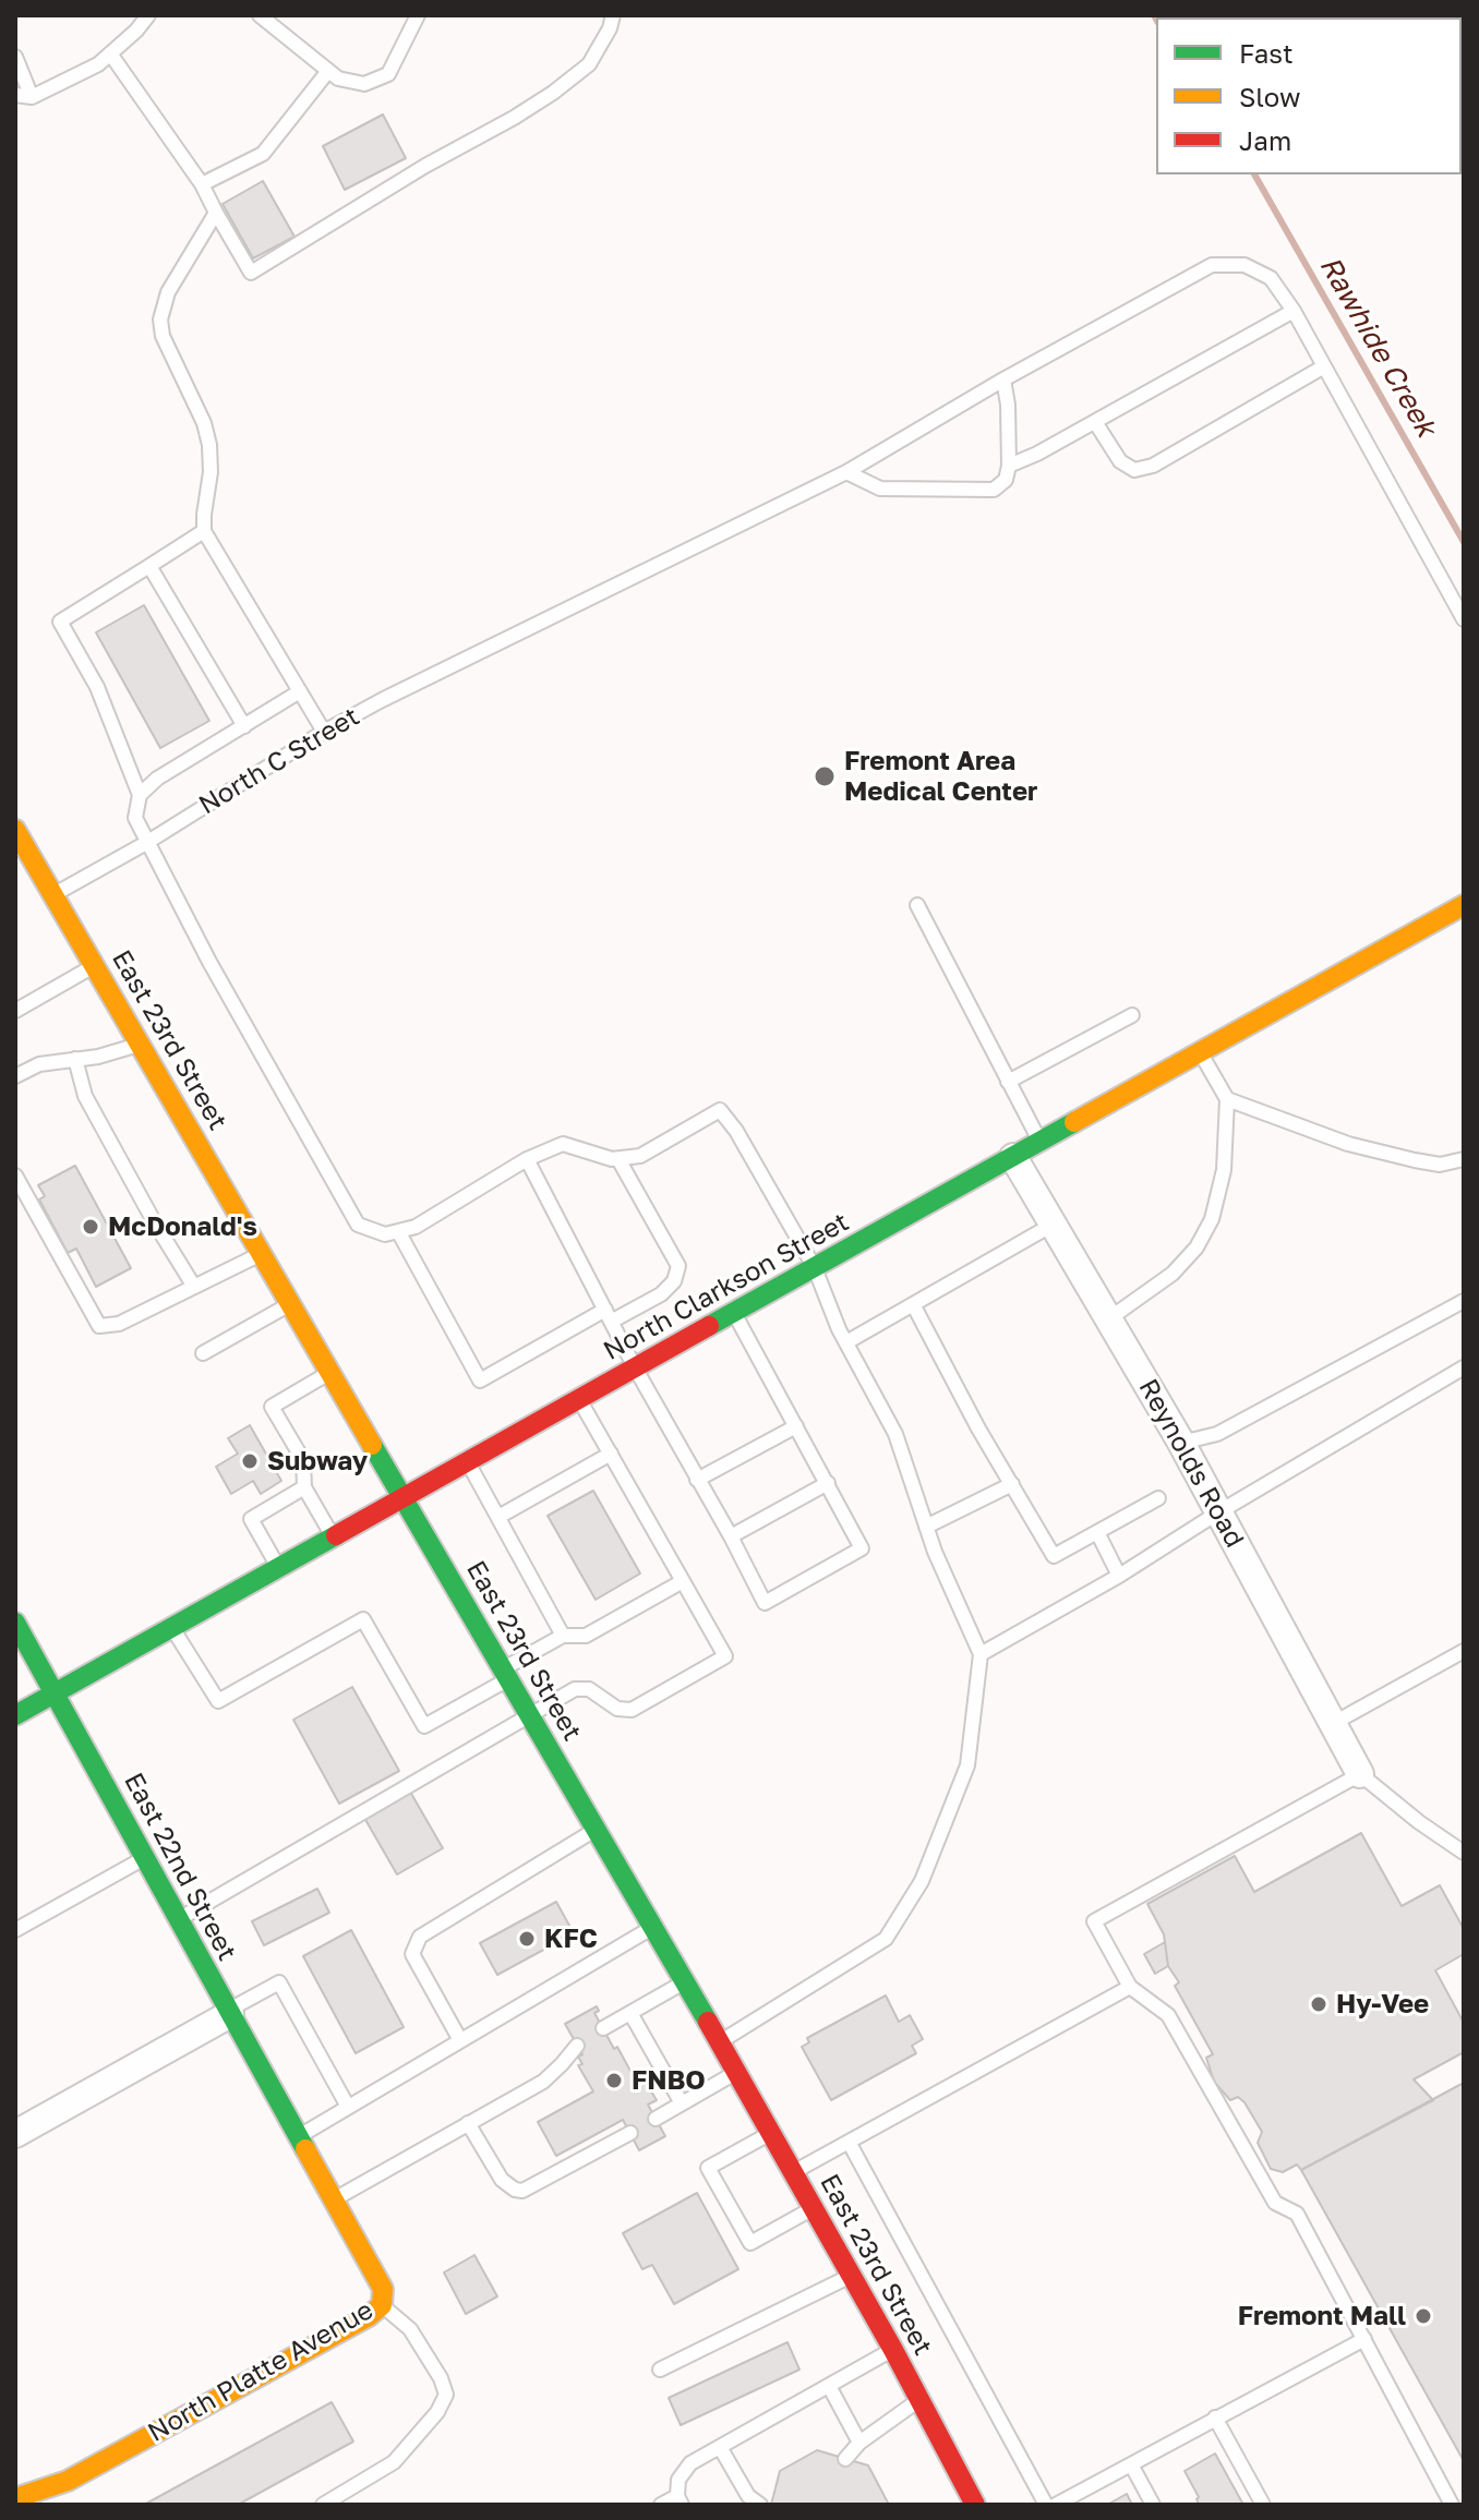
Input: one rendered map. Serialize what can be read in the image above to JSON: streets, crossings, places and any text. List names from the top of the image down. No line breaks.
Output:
{"streets":{"street":["East 23rd Street","North Clarkson Street","Reynolds Road","East 22nd Street","North Platte Avenue"],"lane":["North C Street"]},"crossings":[["North C Street","East 23rd Street"],["East 23rd Street","North Clarkson Street"],["North Clarkson Street","Reynolds Road"],["North Clarkson Street","East 22nd Street"],["East 22nd Street","North Platte Avenue"]],"water":["Rawhide Creek"],"places":["Fremont Area Medical Center","McDonald's","Subway","KFC","Hy-Vee","FNBO","Fremont Mall"],"legend":["Fast","Slow","Jam"]}
